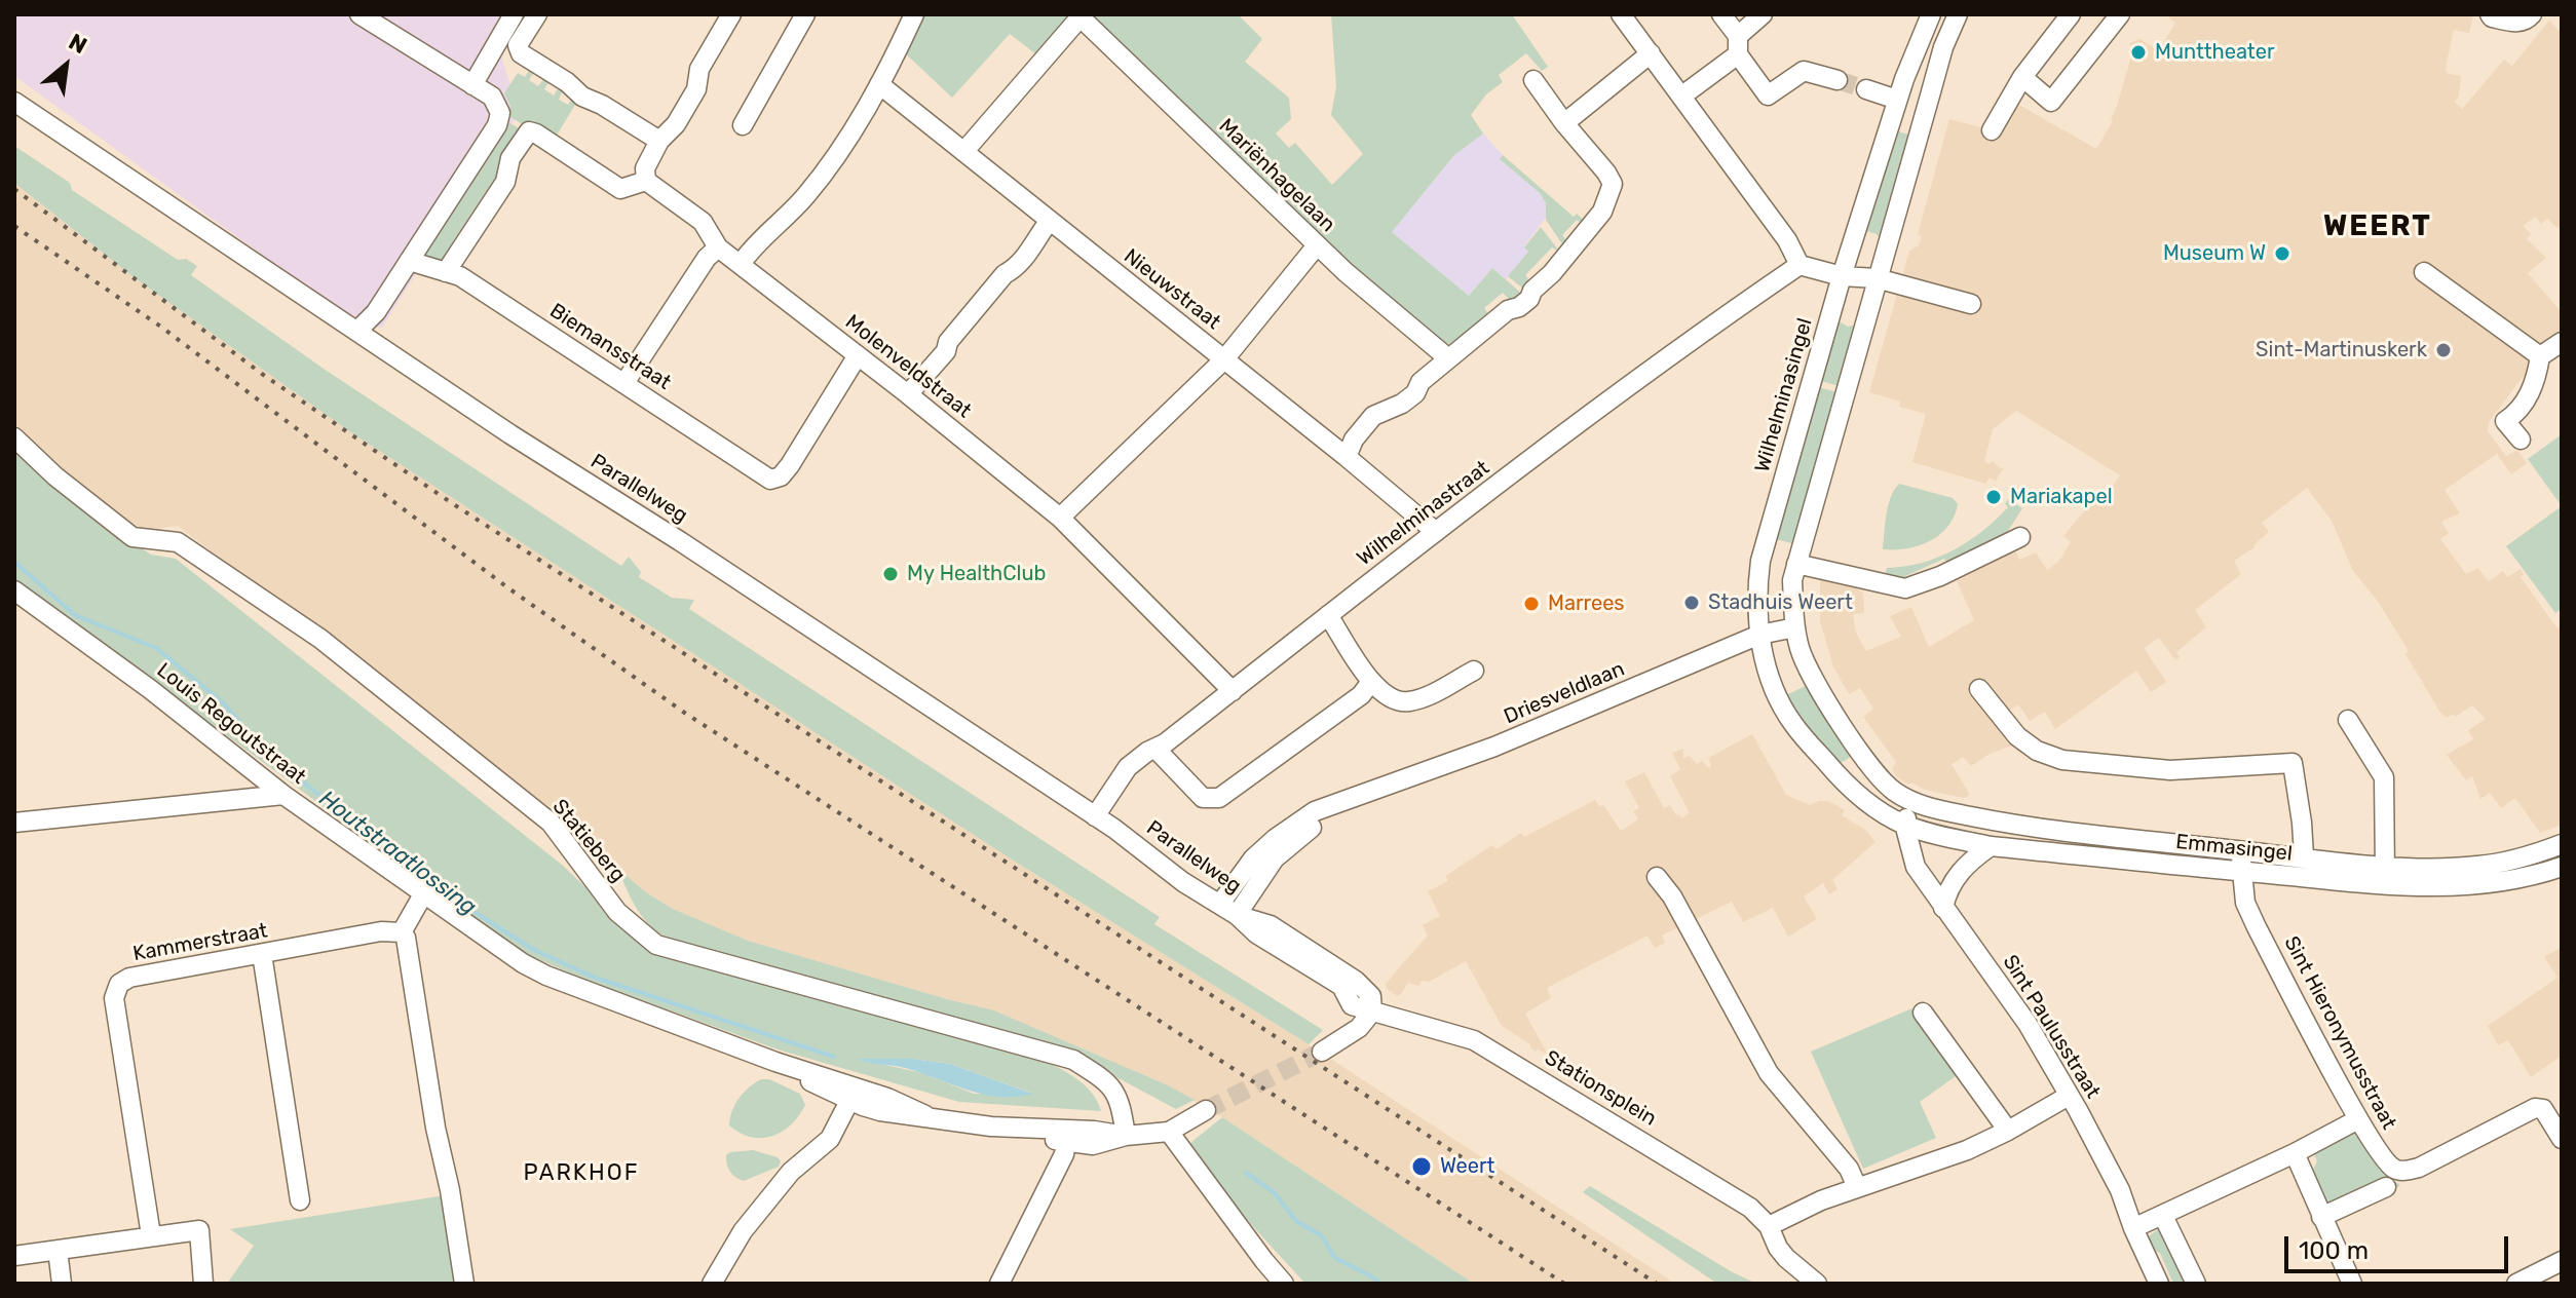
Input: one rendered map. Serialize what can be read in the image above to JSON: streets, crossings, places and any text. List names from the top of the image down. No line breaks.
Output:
{"streets":{"street":["Mariënhagelaan","Nieuwstraat","Biemansstraat","Molenveldstraat","Wilhelminasingel","Parallelweg","Wilhelminastraat","Driesveldlaan","Louis Regoutstraat","Statieberg","Emmasingel","Kammerstraat","Sint Paulusstraat","Sint Hieronymusstraat","Stationsplein"]},"crossings":[["Nieuwstraat","Wilhelminastraat"],["Biemansstraat","Molenveldstraat"],["Molenveldstraat","Wilhelminastraat"],["Wilhelminasingel","Driesveldlaan"],["Wilhelminasingel","Emmasingel"],["Wilhelminasingel","Sint Paulusstraat"],["Parallelweg","Wilhelminastraat"],["Parallelweg","Driesveldlaan"],["Parallelweg","Stationsplein"],["Driesveldlaan","Emmasingel"],["Louis Regoutstraat","Statieberg"],["Emmasingel","Sint Paulusstraat"],["Emmasingel","Sint Hieronymusstraat"]],"districts":["WEERT","PARKHOF"],"water":["Houtstraatlossing"],"places":["Munttheater","Museum W","Sint-Martinuskerk","Mariakapel","My HealthClub","Stadhuis Weert","Marrees","Weert"],"scale_bar":"100 m","north":"top right"}
